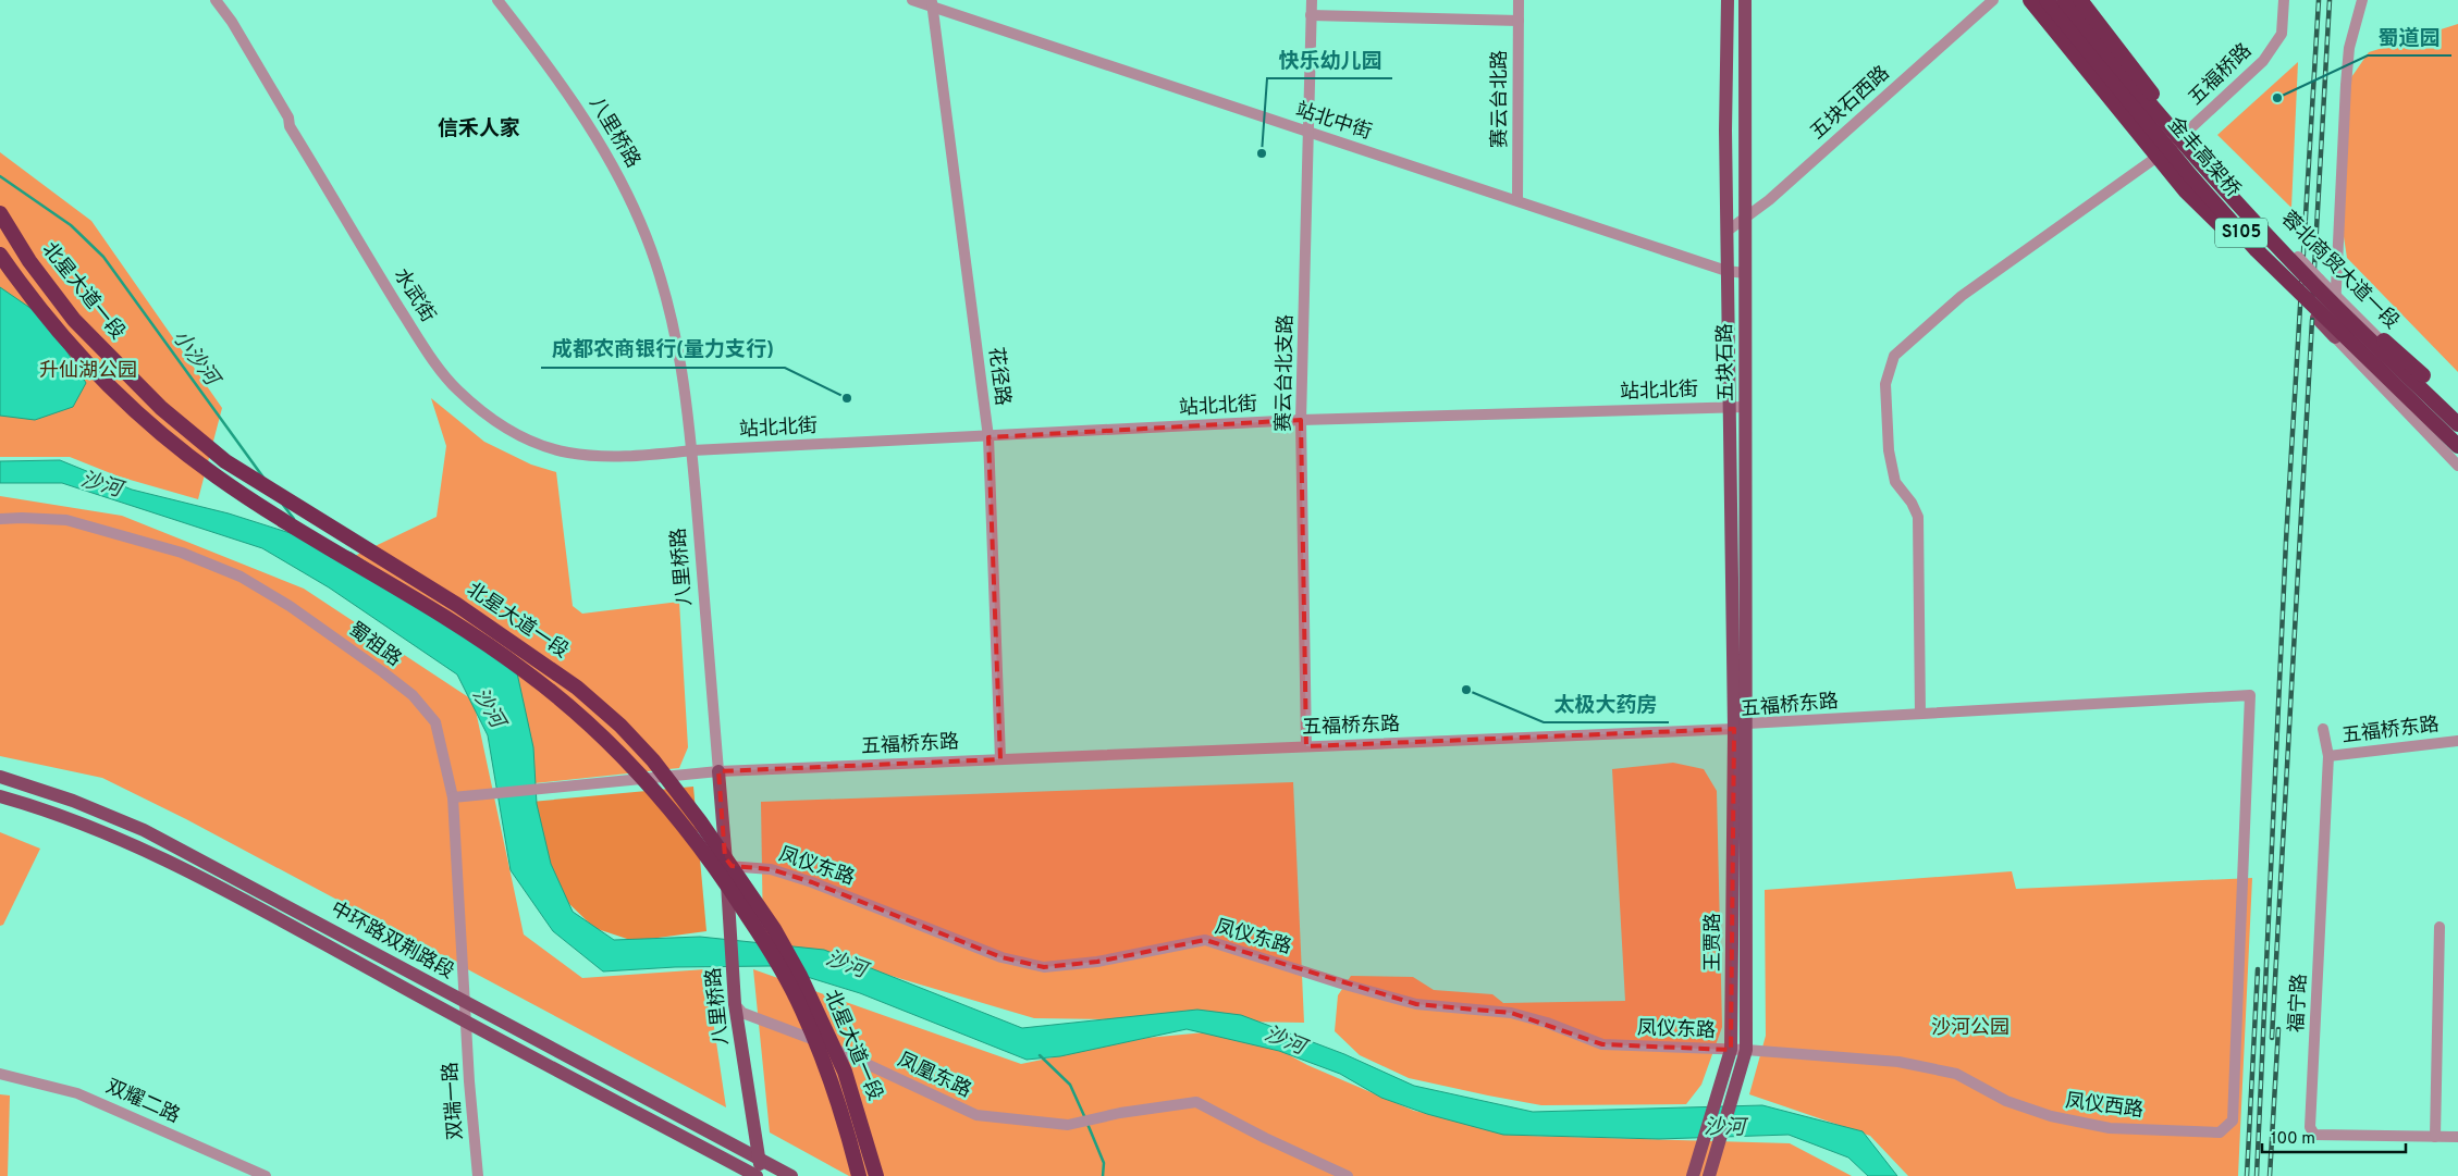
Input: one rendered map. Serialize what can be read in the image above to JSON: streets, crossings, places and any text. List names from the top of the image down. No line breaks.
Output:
{"streets":{"highway":["金丰高架桥","S105","北星大道一段"],"main road":["八里桥路","蓉北商贸大道一段","五块石路","中环路双荆路段","王贾路"],"street":["五福桥路","赛云台北路","五块石西路","站北中街","水武街","赛云台北支路","花径路","站北北街","蜀祖路","五福桥东路","凤仪东路","福宁路","凤凰东路","双瑞一路","双耀二路","凤仪西路"]},"crossings":[["五福桥路","蓉北商贸大道一段"],["五福桥路","五福桥东路"],["赛云台北路","站北中街"],["五块石西路","五块石路"],["站北中街","五块石路"],["站北中街","赛云台北支路"],["站北中街","花径路"],["八里桥路","水武街"],["八里桥路","站北北街"],["八里桥路","五福桥东路"],["八里桥路","凤仪东路"],["八里桥路","中环路双荆路段"],["八里桥路","凤凰东路"],["金丰高架桥","蓉北商贸大道一段"],["水武街","站北北街"],["五块石路","站北北街"],["五块石路","五福桥东路"],["五块石路","王贾路"],["赛云台北支路","站北北街"],["赛云台北支路","五福桥东路"],["花径路","站北北街"],["花径路","五福桥东路"],["蜀祖路","五福桥东路"],["蜀祖路","中环路双荆路段"],["蜀祖路","双瑞一路"],["五福桥东路","王贾路"],["五福桥东路","福宁路"],["五福桥东路","凤仪西路"],["凤仪东路","王贾路"],["凤仪东路","凤仪西路"],["中环路双荆路段","双瑞一路"],["王贾路","凤仪西路"]],"districts":["信禾人家"],"water":["小沙河","沙河"],"parks":["升仙湖公园","沙河公园"],"places":["蜀道园","快乐幼儿园","成都农商银行(量力支行)","太极大药房"],"scale_bar":"100 m"}
